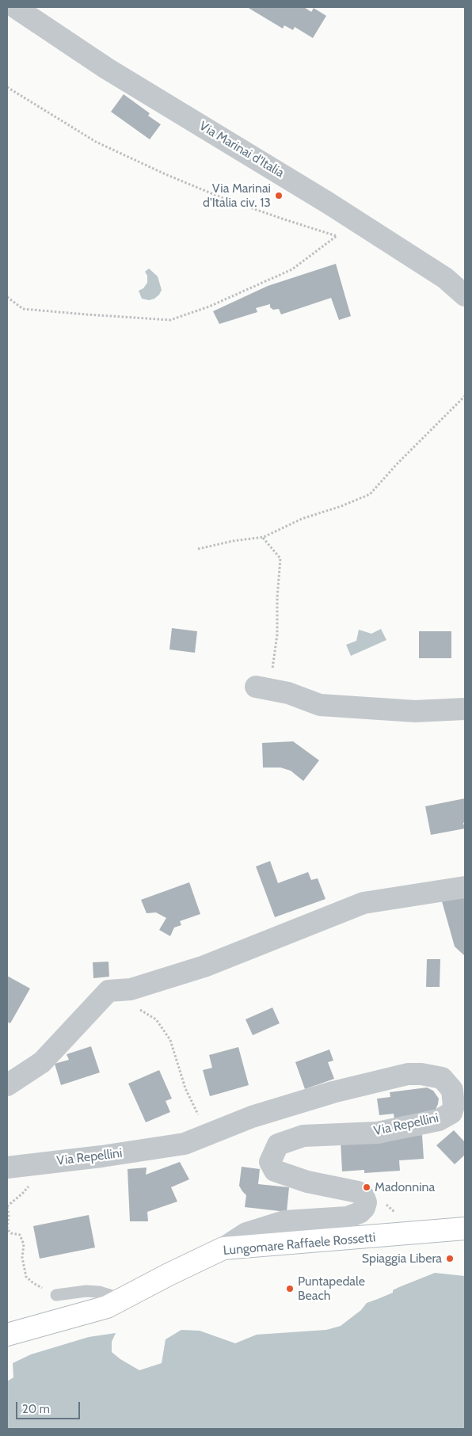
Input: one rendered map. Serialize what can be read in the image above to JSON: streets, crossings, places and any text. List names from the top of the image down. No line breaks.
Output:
{"streets":{"main road":["Lungomare Raffaele Rossetti"],"street":["Via Marinai d'Italia","Via Repellini"]},"crossings":[["Via Repellini","Lungomare Raffaele Rossetti"]],"places":["Via Marinai d'Italia civ. 13","Madonnina","Spiaggia Libera","Puntapedale Beach"],"scale_bar":"20 m"}
